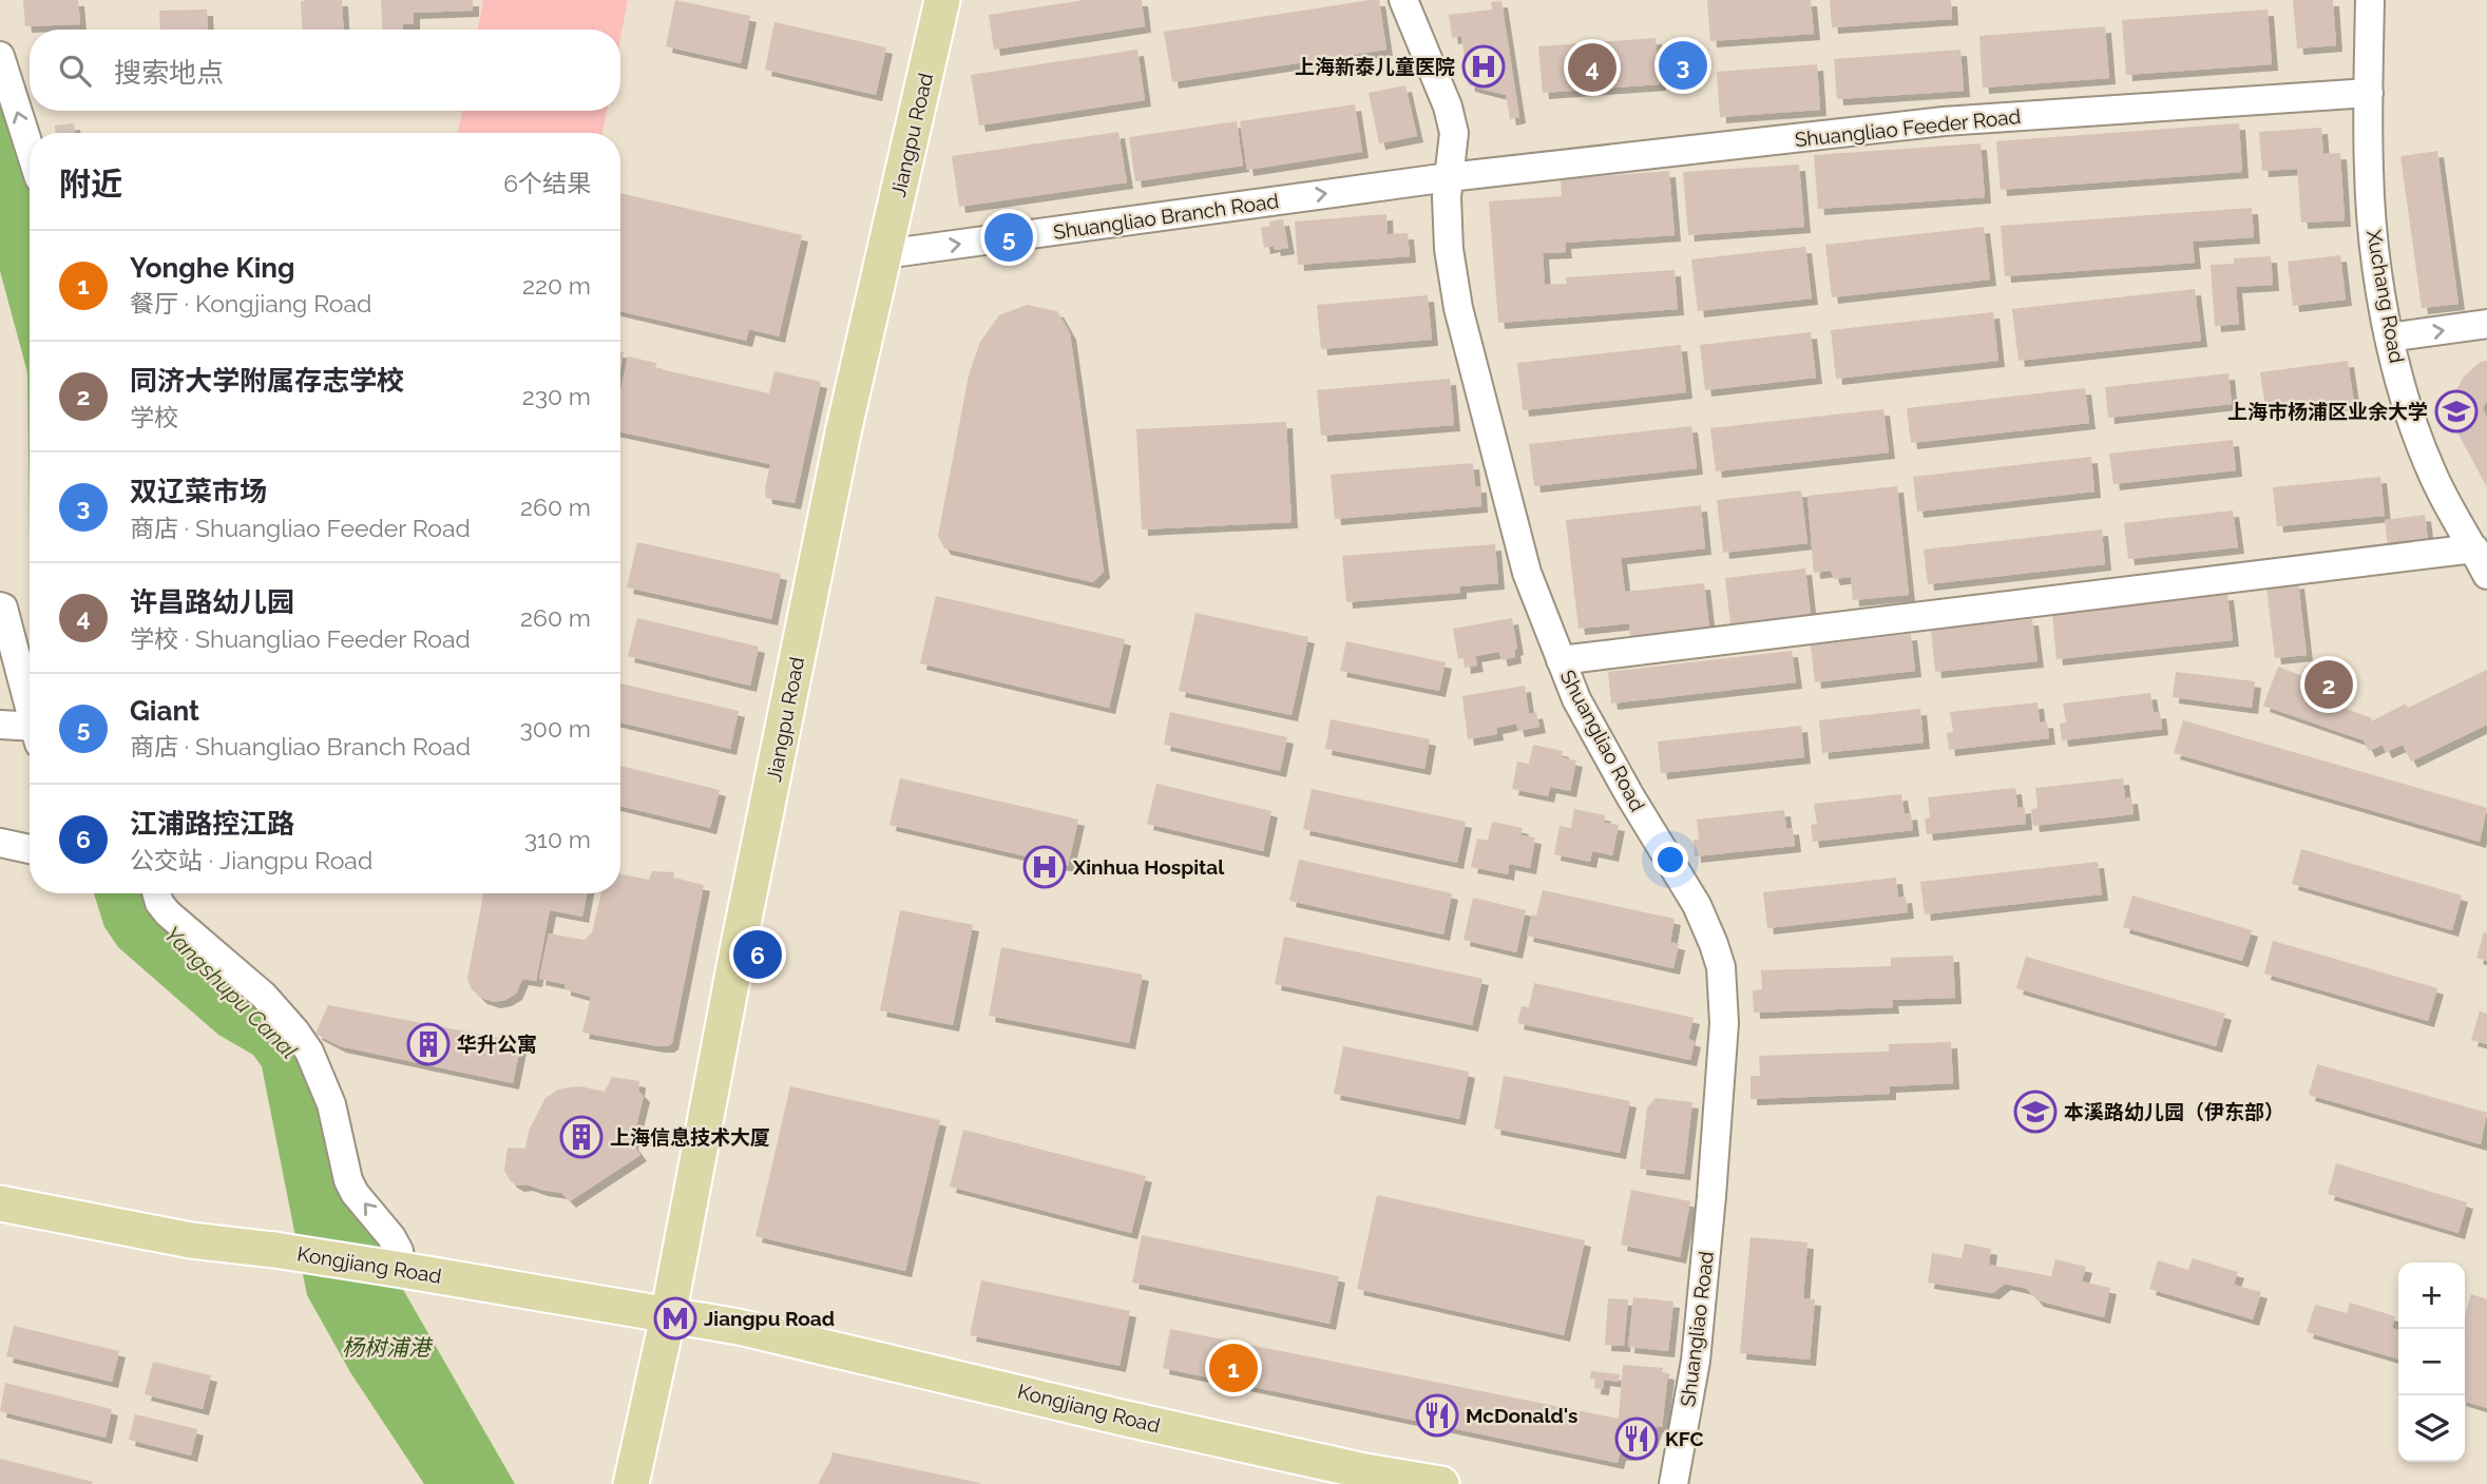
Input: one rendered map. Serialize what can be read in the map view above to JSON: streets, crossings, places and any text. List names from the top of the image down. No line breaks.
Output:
{"streets":{"main road":["Jiangpu Road","Kongjiang Road"],"street":["Shuangliao Feeder Road","Shuangliao Branch Road","Xuchang Road","Shuangliao Road"]},"crossings":[["Shuangliao Feeder Road","Shuangliao Branch Road"],["Shuangliao Feeder Road","Xuchang Road"],["Shuangliao Feeder Road","Shuangliao Road"],["Jiangpu Road","Shuangliao Branch Road"],["Jiangpu Road","Kongjiang Road"],["Shuangliao Branch Road","Shuangliao Road"]],"one_way":["Shuangliao Branch Road"],"water":["Yangshupu Canal","杨树浦港"],"places":{"hospital":["上海新泰儿童医院","Xinhua Hospital"],"school or university":["上海市杨浦区业余大学","本溪路幼儿园（伊东部）"],"building":["华升公寓","上海信息技术大厦"],"metro station":["Jiangpu Road"],"restaurant":["McDonald's","KFC"]},"page":{"search":"搜索地点","pins":["3","4","5","2","6","1"],"heading":["附近","6个结果"],"list":[{"mark":"1","name":"Yonghe King","note":"餐厅 · Kongjiang Road","value":"220 m"},{"mark":"2","name":"同济大学附属存志学校","note":"学校","value":"230 m"},{"mark":"3","name":"双辽菜市场","note":"商店 · Shuangliao Feeder Road","value":"260 m"},{"mark":"4","name":"许昌路幼儿园","note":"学校 · Shuangliao Feeder Road","value":"260 m"},{"mark":"5","name":"Giant","note":"商店 · Shuangliao Branch Road","value":"300 m"},{"mark":"6","name":"江浦路控江路","note":"公交站 · Jiangpu Road","value":"310 m"}],"map_buttons":["+","−"]}}
